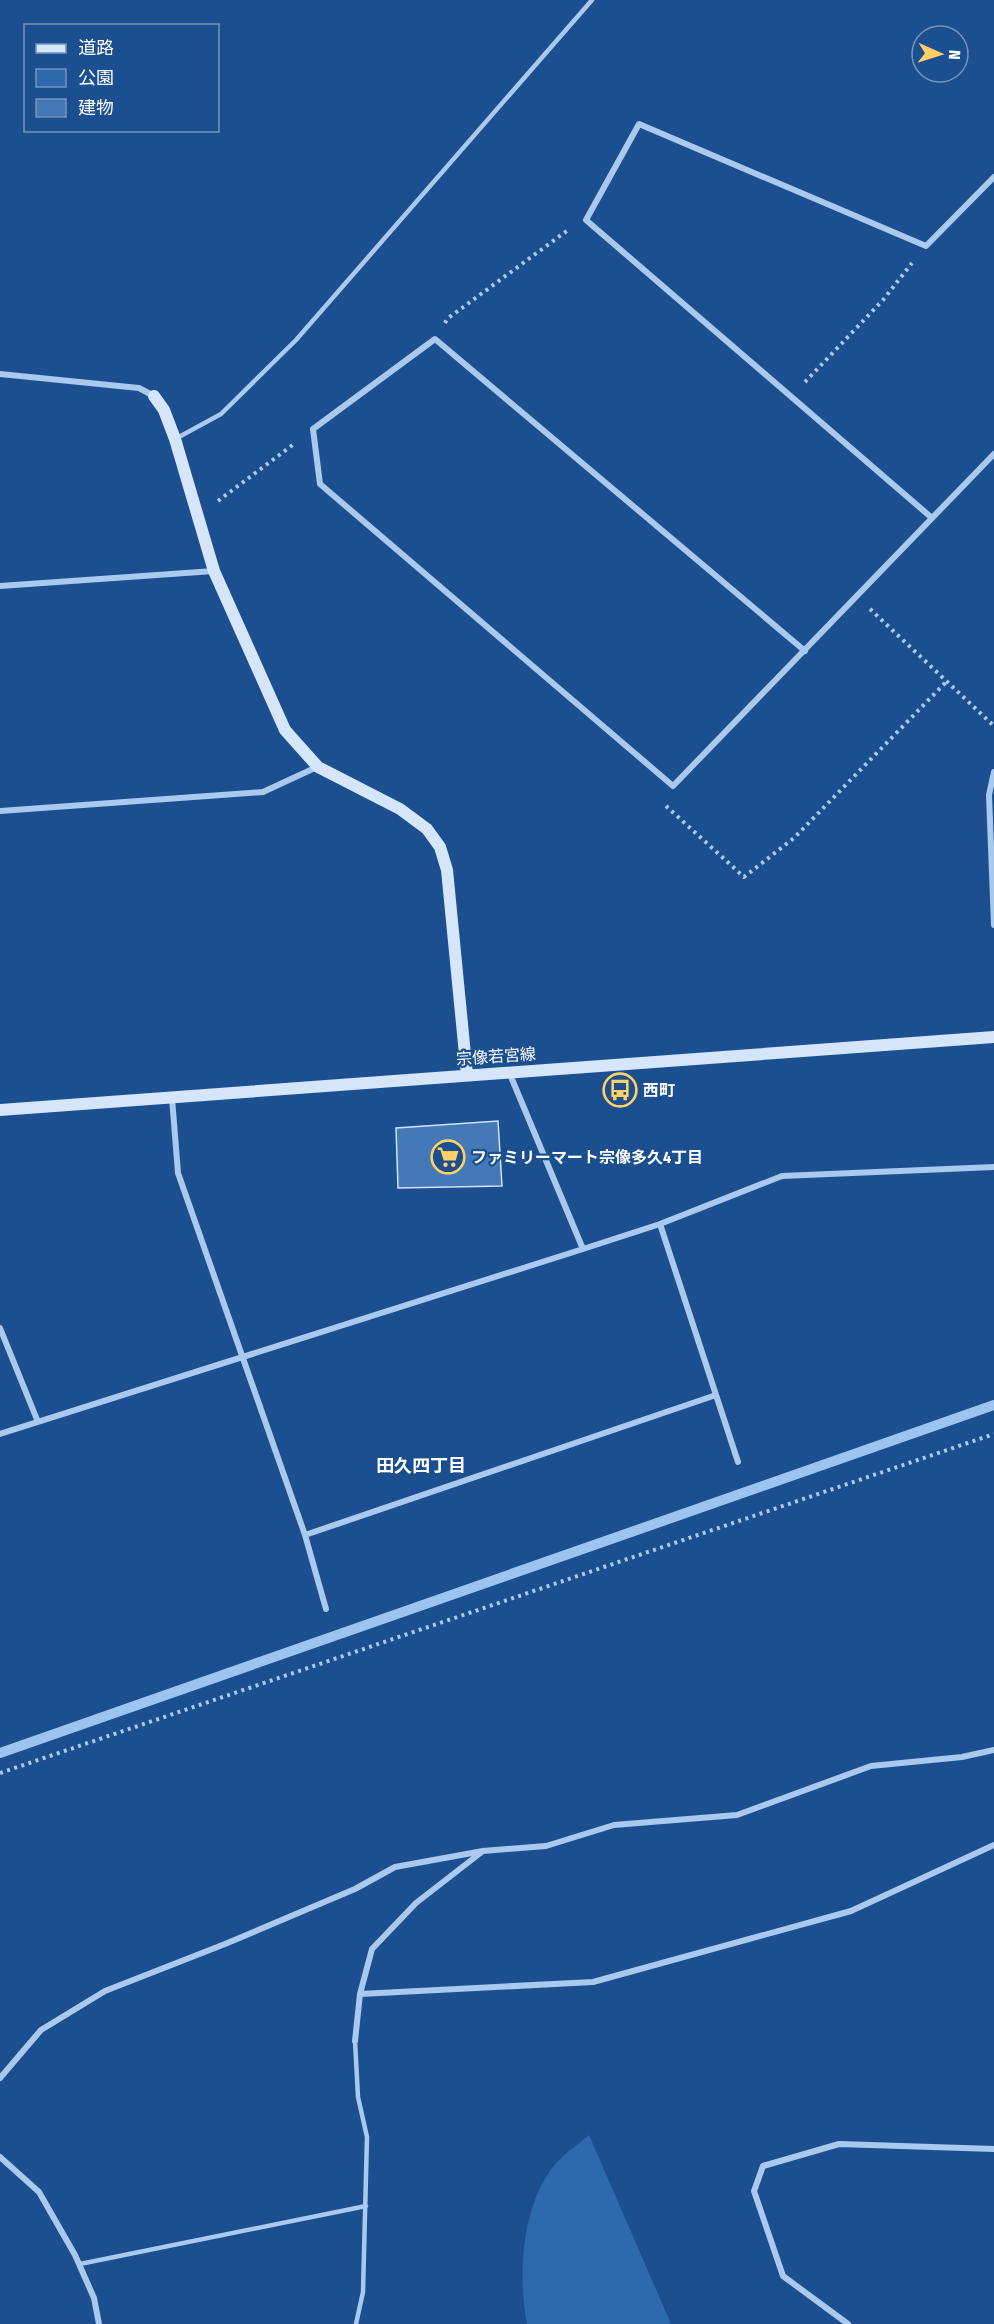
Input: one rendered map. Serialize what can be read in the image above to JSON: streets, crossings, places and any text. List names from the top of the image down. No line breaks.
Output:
{"streets":{"main road":["宗像若宮線"]},"districts":["田久四丁目"],"places":{"bus stop":["西町"],"supermarket":["ファミリーマート宗像多久4丁目"]},"legend":["道路","公園","建物"],"north":"right"}
